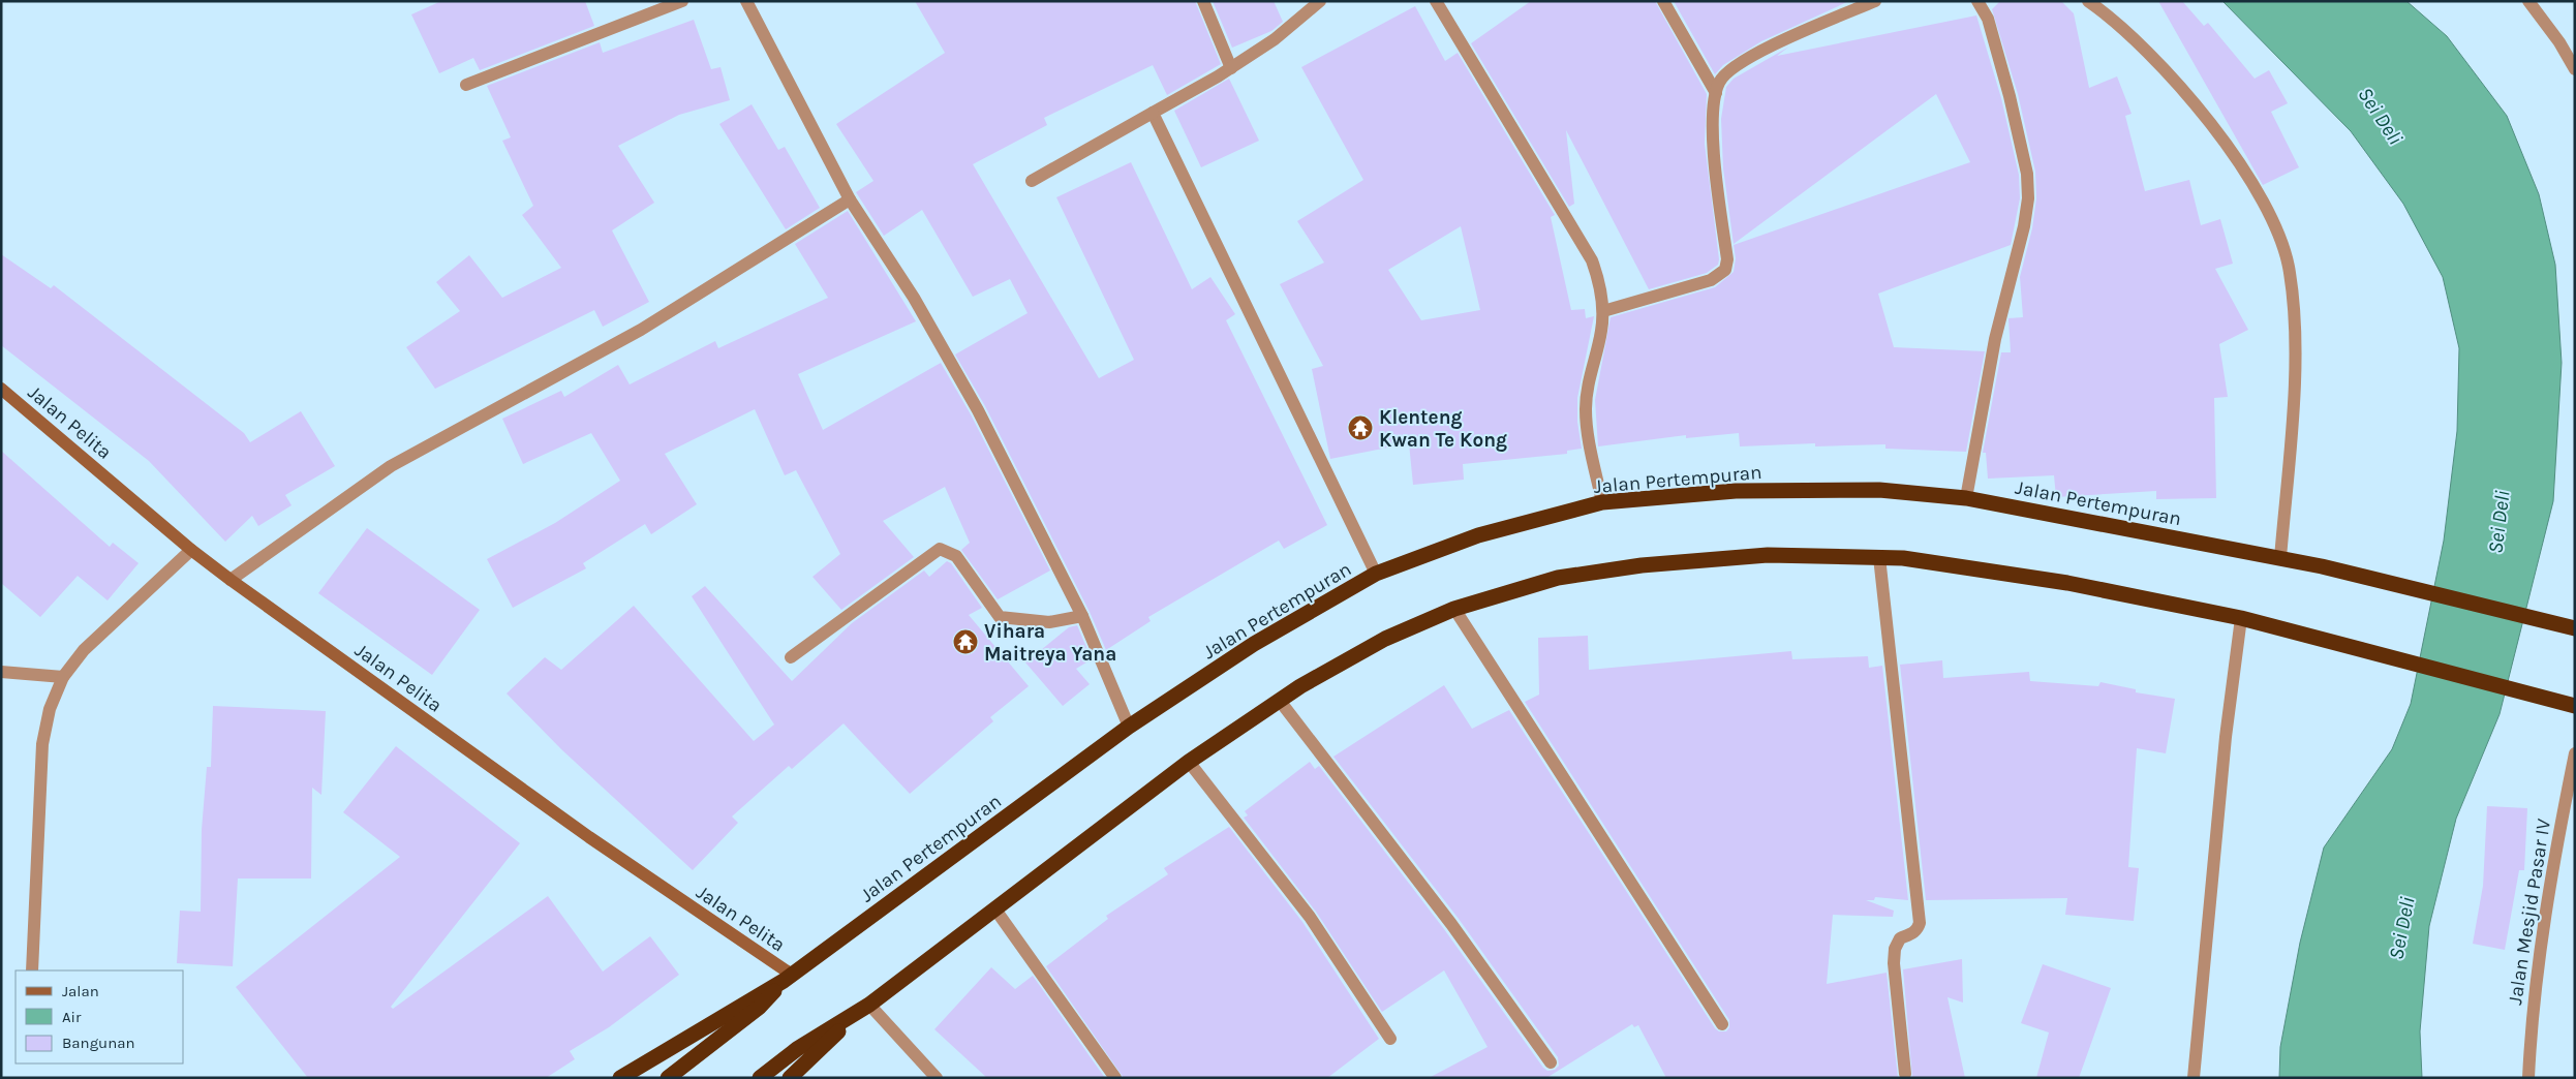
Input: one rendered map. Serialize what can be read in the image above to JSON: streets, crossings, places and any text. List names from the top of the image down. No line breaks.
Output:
{"streets":{"highway":["Jalan Pertempuran"],"street":["Jalan Pelita","Jalan Mesjid Pasar IV"]},"crossings":[["Jalan Pelita","Jalan Pertempuran"]],"water":["Sei Deli"],"places":{"temple":["Klenteng Kwan Te Kong","Vihara Maitreya Yana"]},"legend":["Jalan","Air","Bangunan"]}
